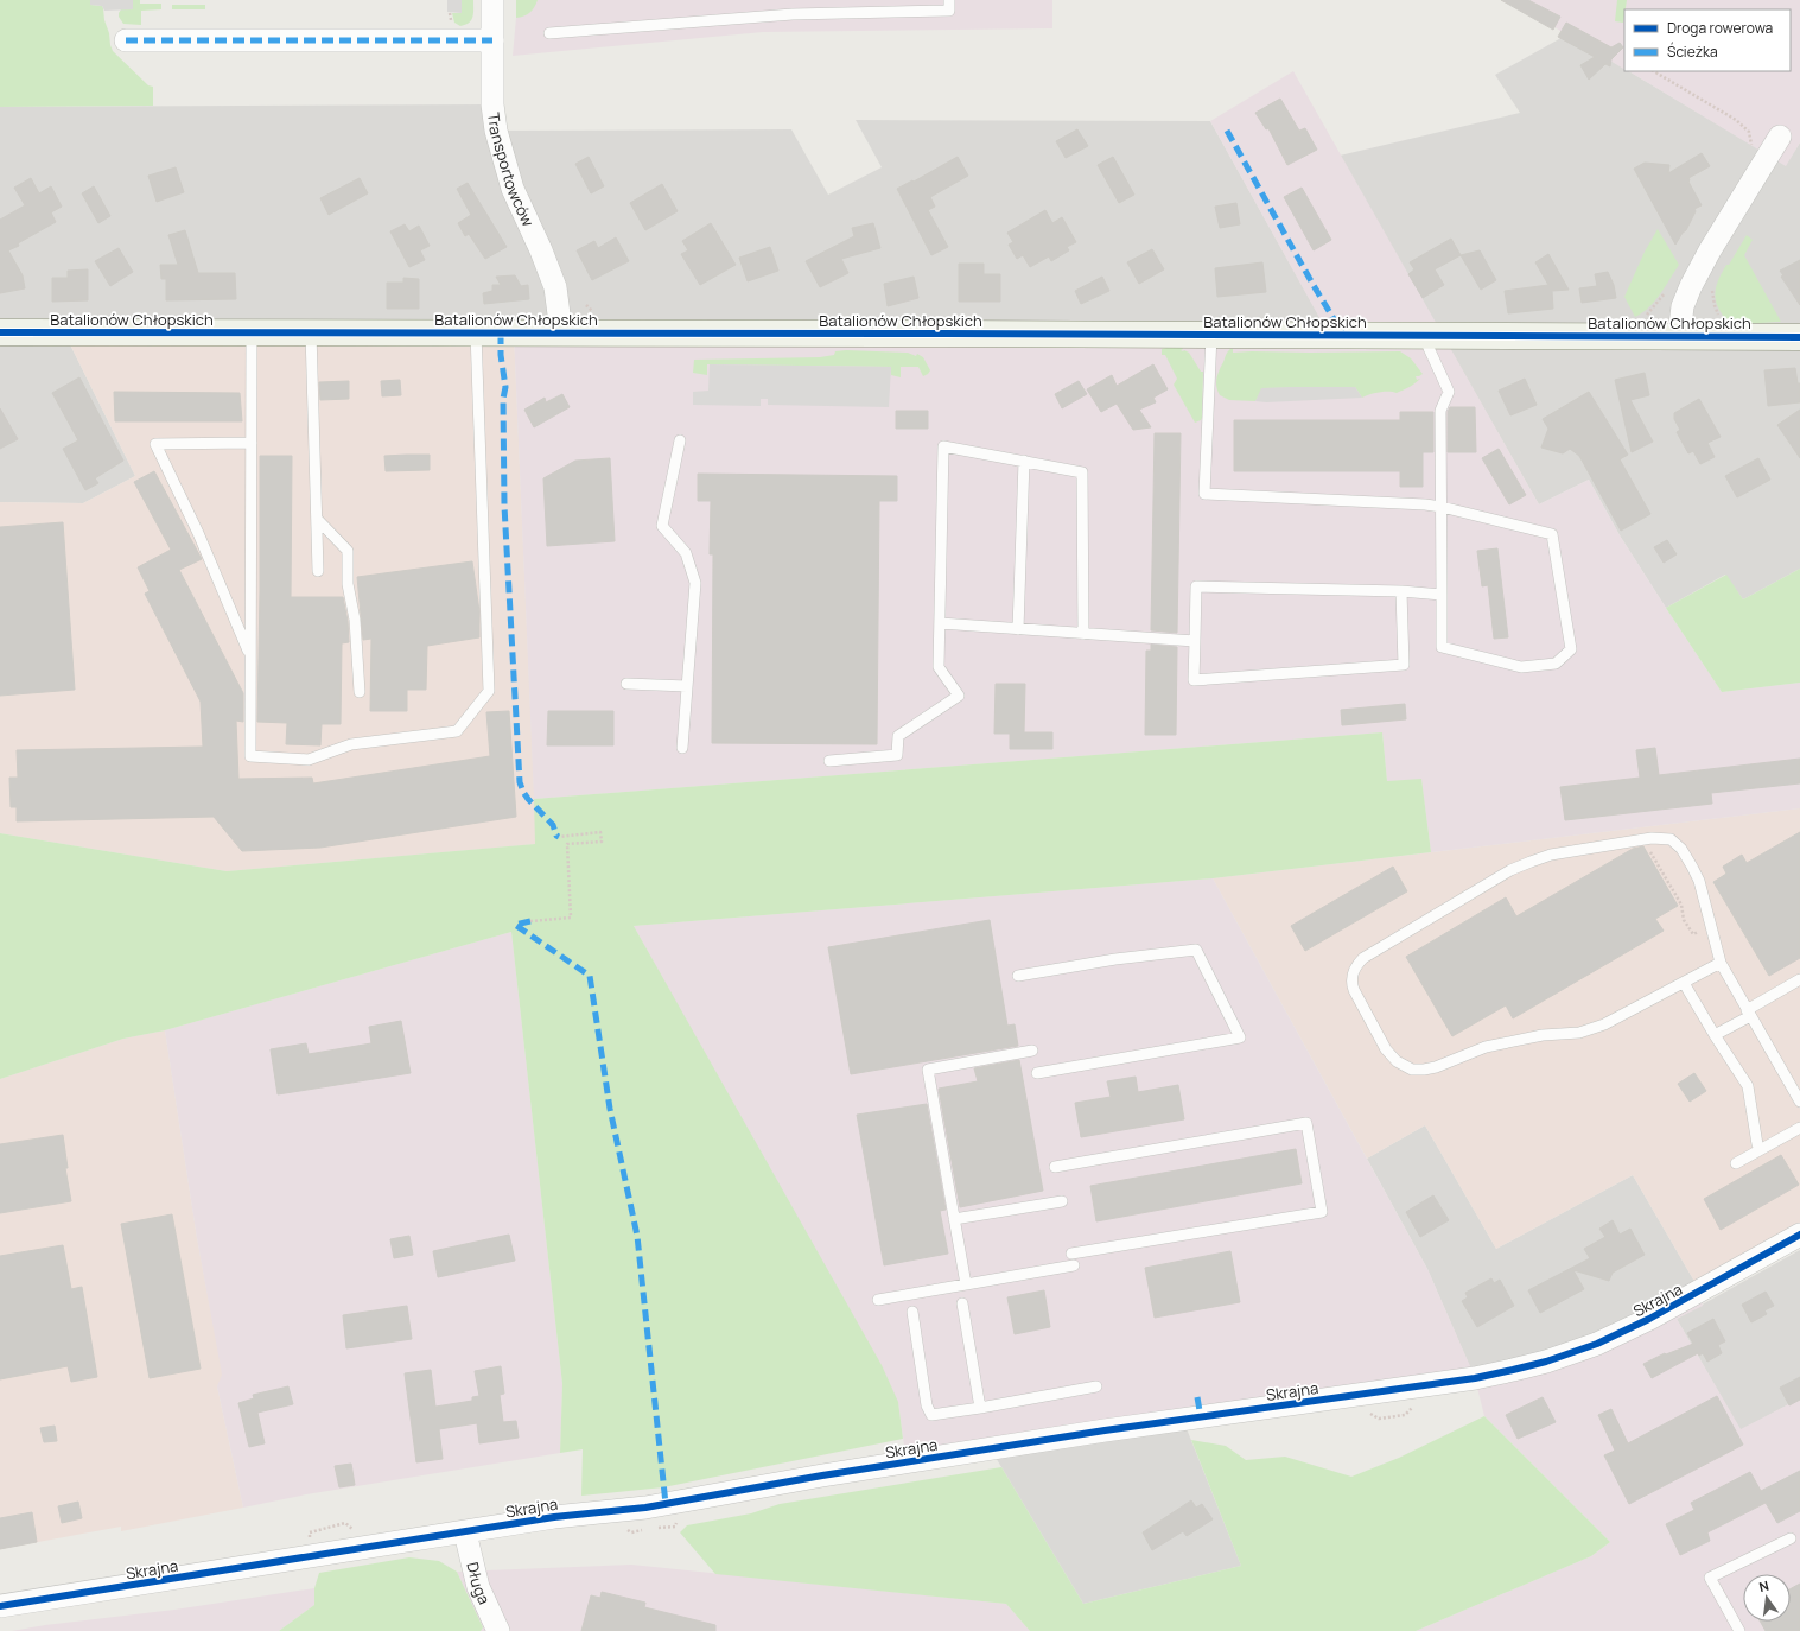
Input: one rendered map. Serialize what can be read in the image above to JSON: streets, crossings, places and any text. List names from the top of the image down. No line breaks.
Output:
{"streets":{"street":["Transportowców","Batalionów Chłopskich","Skrajna","Długa"]},"crossings":[["Transportowców","Batalionów Chłopskich"],["Skrajna","Długa"]],"legend":["Droga rowerowa","Ścieżka"],"north":"top"}
